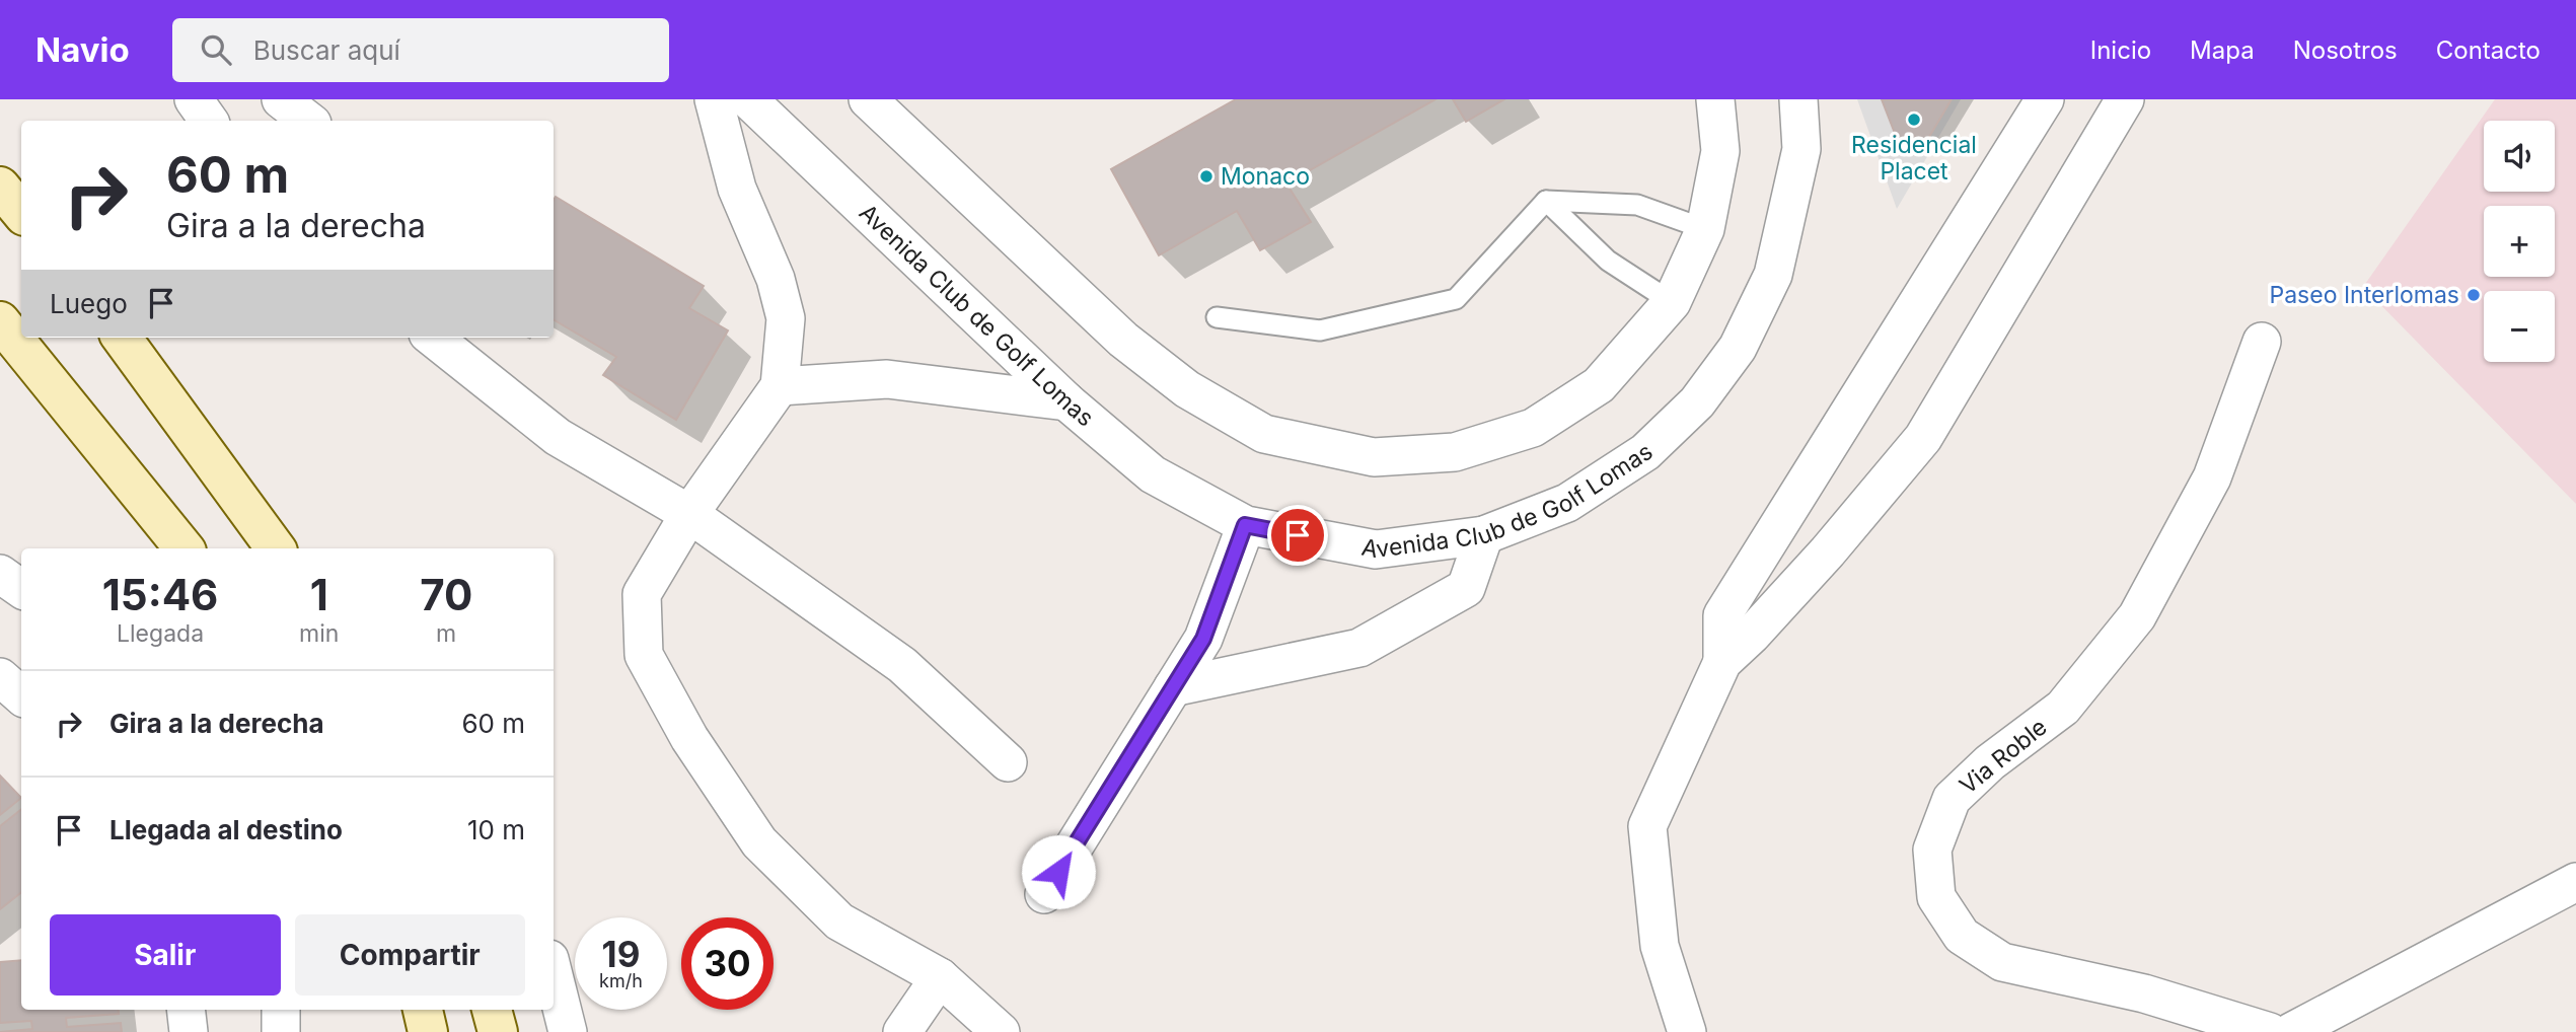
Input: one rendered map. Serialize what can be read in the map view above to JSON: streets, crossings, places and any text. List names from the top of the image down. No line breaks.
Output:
{"streets":{"street":["Avenida Club de Golf Lomas","Via Roble"]},"places":["Residencial Placet","Monaco","Paseo Interlomas"],"page":{"header":"Navio","search":"Buscar aquí","nav":["Inicio","Mapa","Nosotros","Contacto"],"map_buttons":["+","−"],"turn":["60 m","Gira a la derecha"],"then":"Luego","eta":["15:46","Llegada","1","min","70","m"],"list":[{"name":"Gira a la derecha","value":"60 m"},{"name":"Llegada al destino","value":"10 m"}],"buttons":["Salir","Compartir"],"speed":"19 km/h","limit":"30"}}
